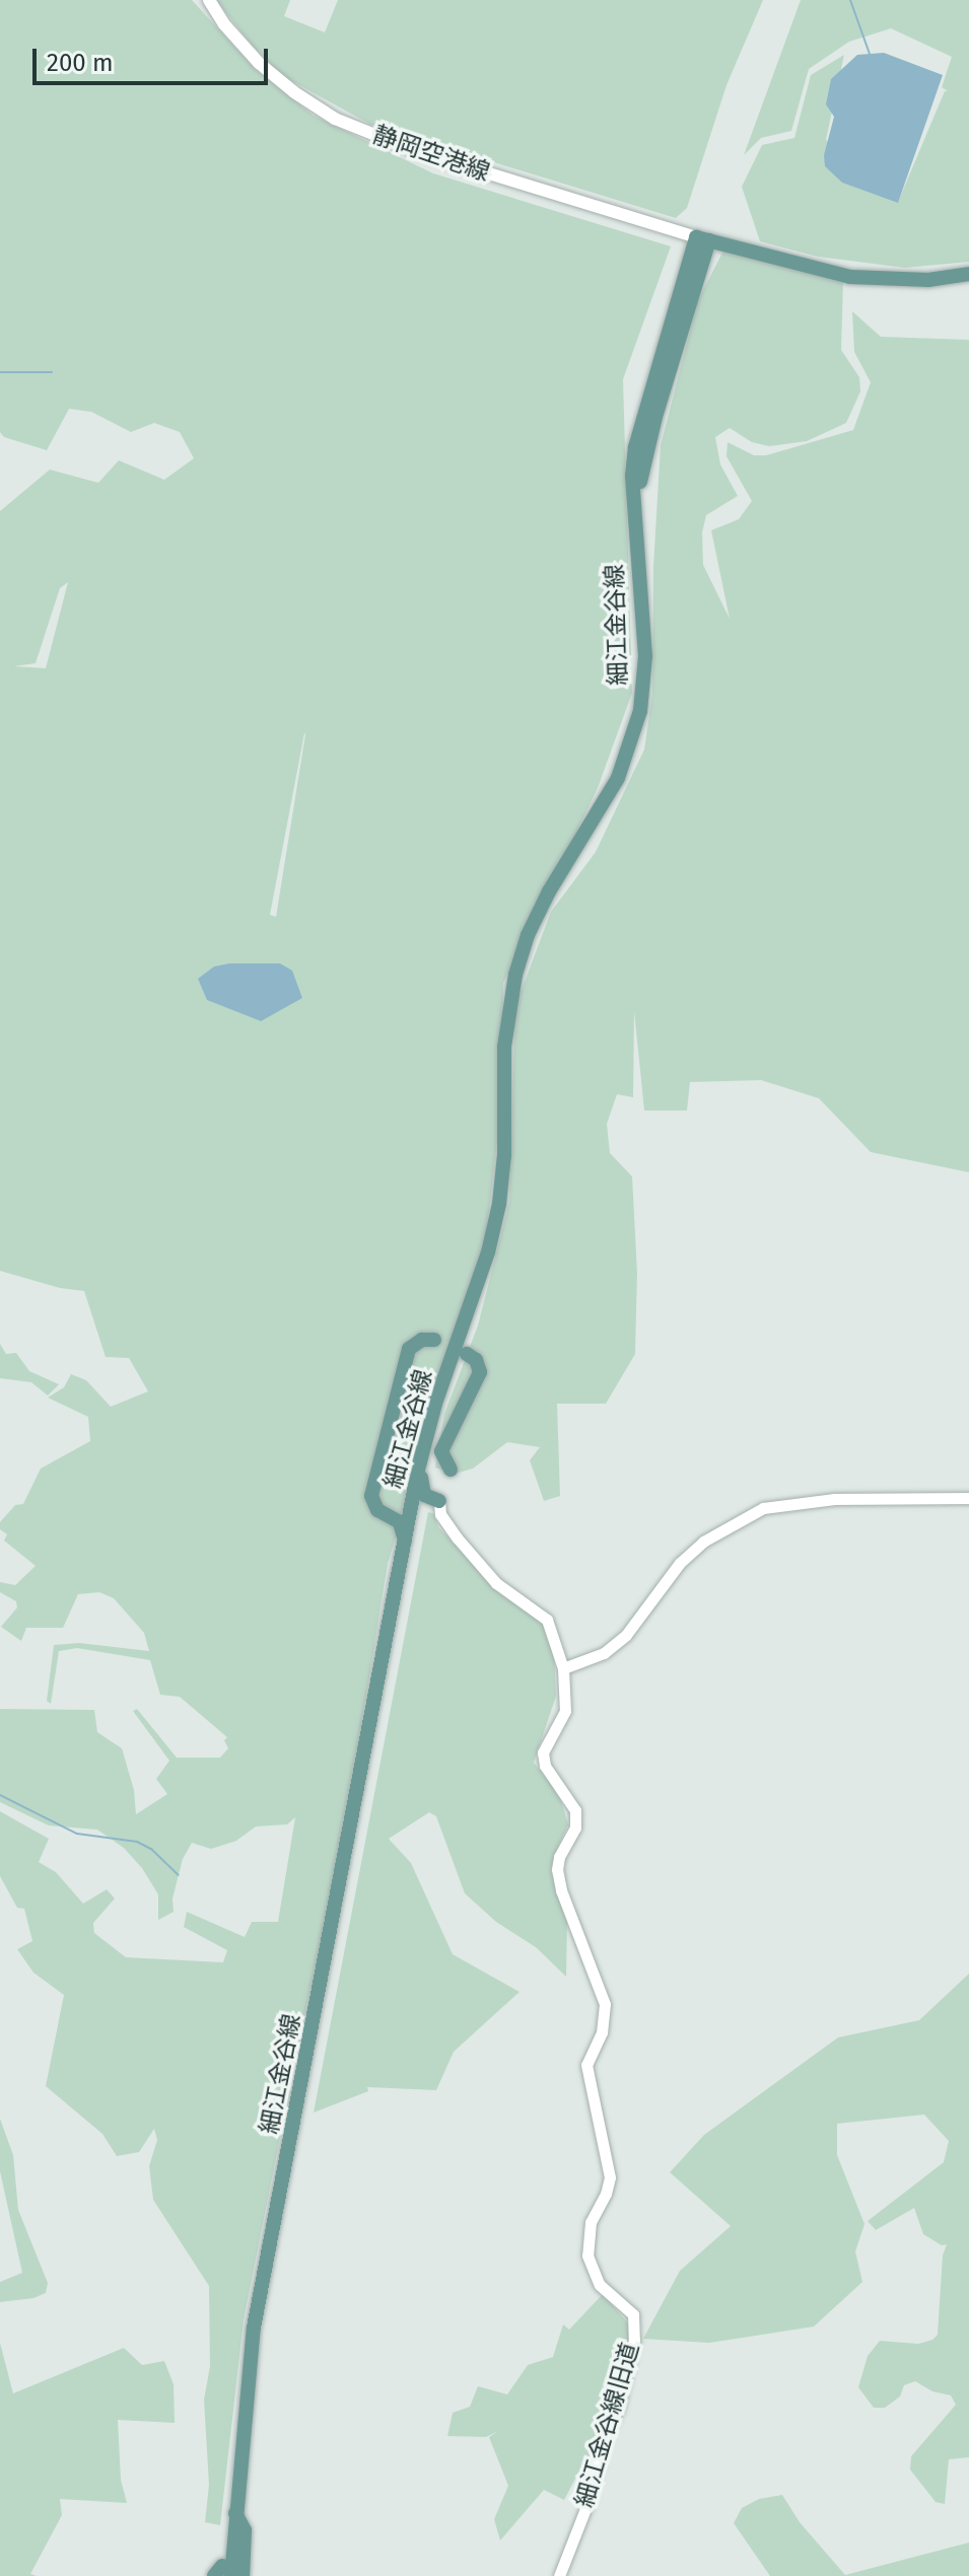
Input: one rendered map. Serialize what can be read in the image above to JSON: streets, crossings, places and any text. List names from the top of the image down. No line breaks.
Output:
{"streets":{"main road":["静岡空港線","細江金谷線"],"street":["細江金谷線旧道"]},"crossings":[["静岡空港線","細江金谷線"]],"scale_bar":"200 m"}
